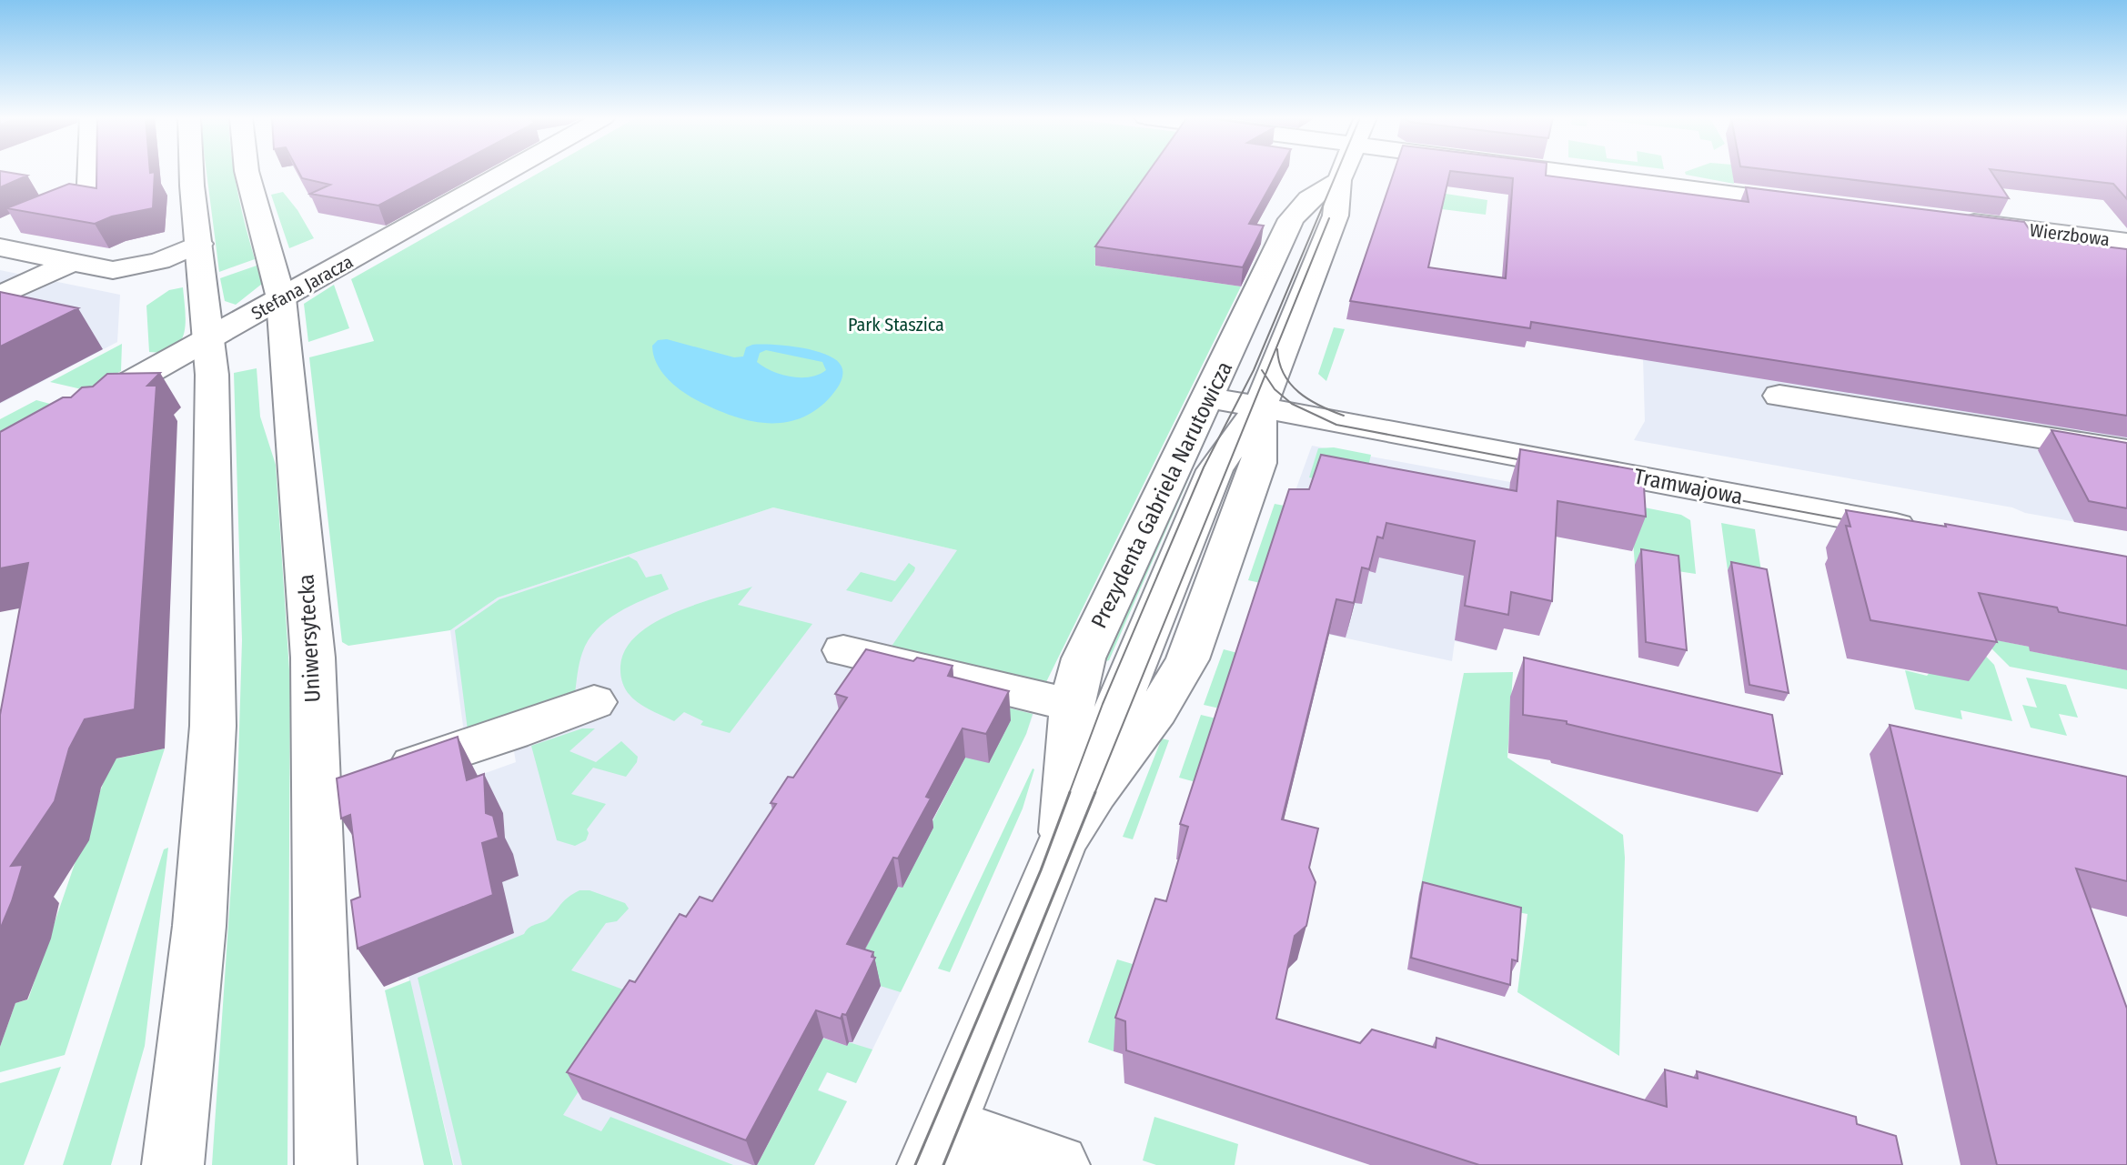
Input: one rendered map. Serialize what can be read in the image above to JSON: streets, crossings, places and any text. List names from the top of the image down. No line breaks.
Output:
{"streets":{"street":["Wierzbowa","Stefana Jaracza","Tramwajowa","Prezydenta Gabriela Narutowicza","Uniwersytecka"]},"crossings":[["Stefana Jaracza","Uniwersytecka"],["Tramwajowa","Prezydenta Gabriela Narutowicza"]],"parks":["Park Staszica"]}
